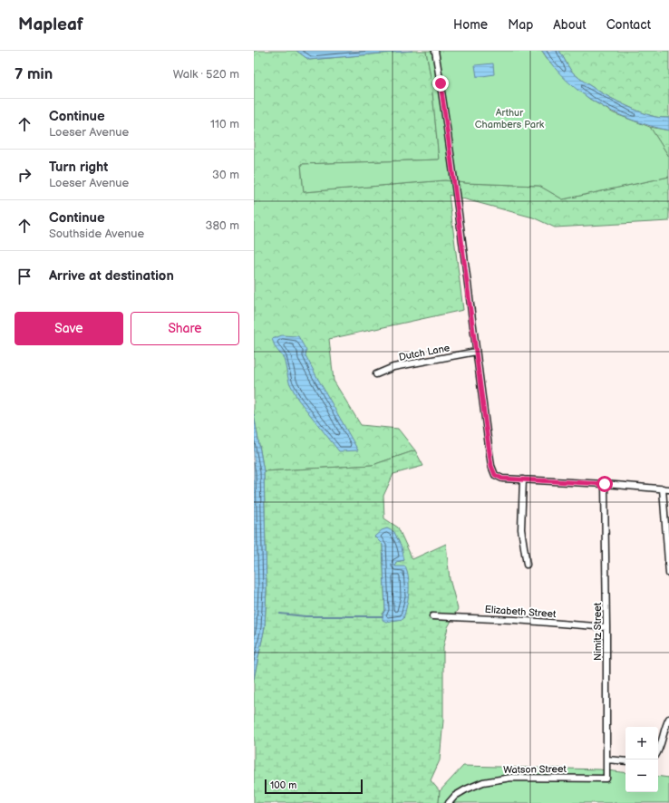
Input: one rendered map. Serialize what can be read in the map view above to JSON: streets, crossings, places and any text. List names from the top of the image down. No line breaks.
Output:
{"streets":{"street":["Dutch Lane","Elizabeth Street","Nimitz Street","Watson Street"]},"crossings":[["Elizabeth Street","Nimitz Street"],["Nimitz Street","Watson Street"]],"parks":["Arthur Chambers Park"],"scale_bar":"100 m","page":{"header":"Mapleaf","nav":["Home","Map","About","Contact"],"heading":["7 min","Walk · 520 m"],"list":[["Continue","Loeser Avenue","110 m"],["Turn right","Loeser Avenue","30 m"],["Continue","Southside Avenue","380 m"],"Arrive at destination"],"buttons":["Save","Share"],"map_buttons":["+","−"],"scale":"100 m"}}
